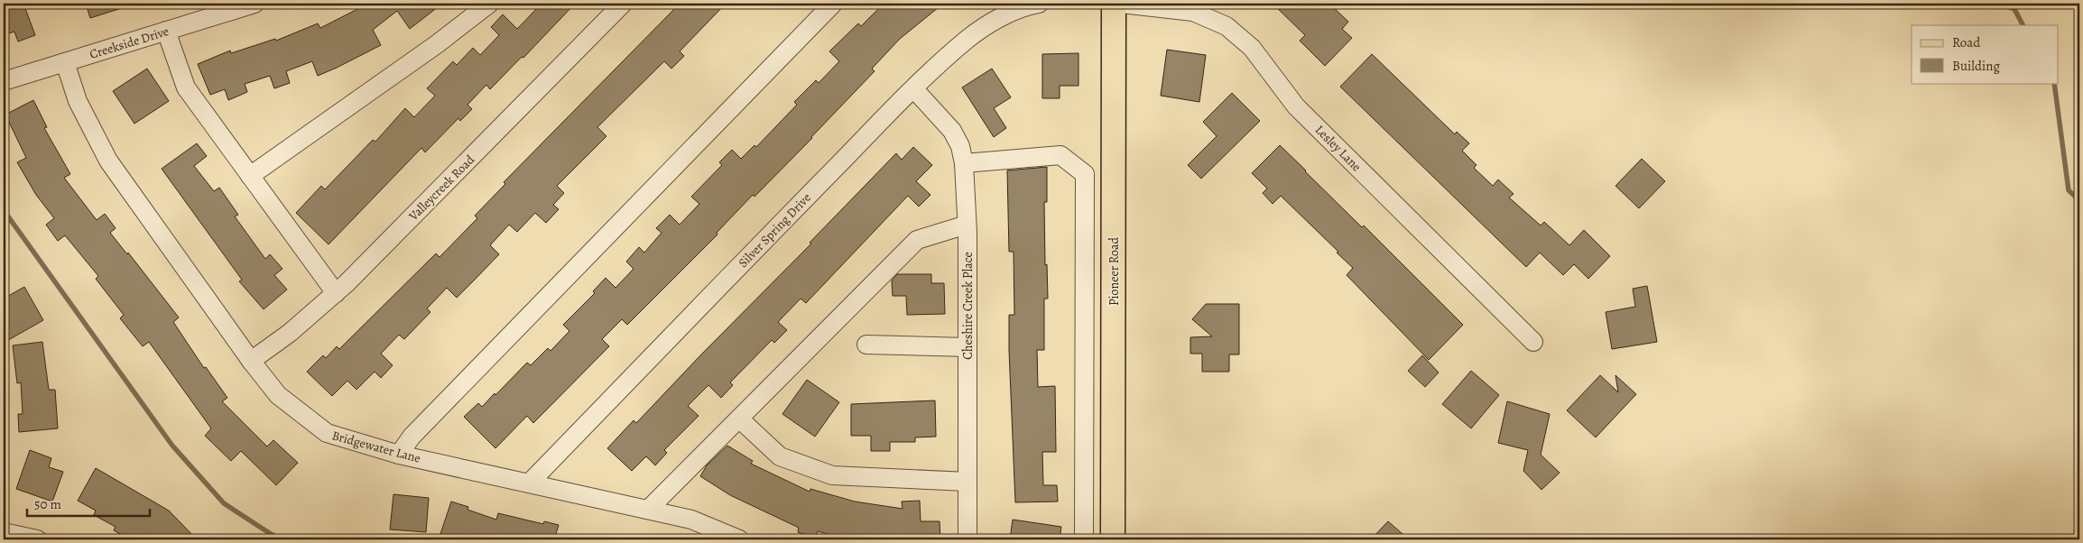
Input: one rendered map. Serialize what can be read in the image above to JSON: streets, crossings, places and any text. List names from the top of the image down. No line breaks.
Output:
{"streets":{"main road":["Pioneer Road"],"street":["Creekside Drive","Lesley Lane","Valleycreek Road","Silver Spring Drive","Cheshire Creek Place","Bridgewater Lane"]},"crossings":[["Creekside Drive","Bridgewater Lane"],["Valleycreek Road","Bridgewater Lane"],["Silver Spring Drive","Cheshire Creek Place"],["Silver Spring Drive","Bridgewater Lane"]],"legend":["Road","Building"],"scale_bar":"50 m"}
